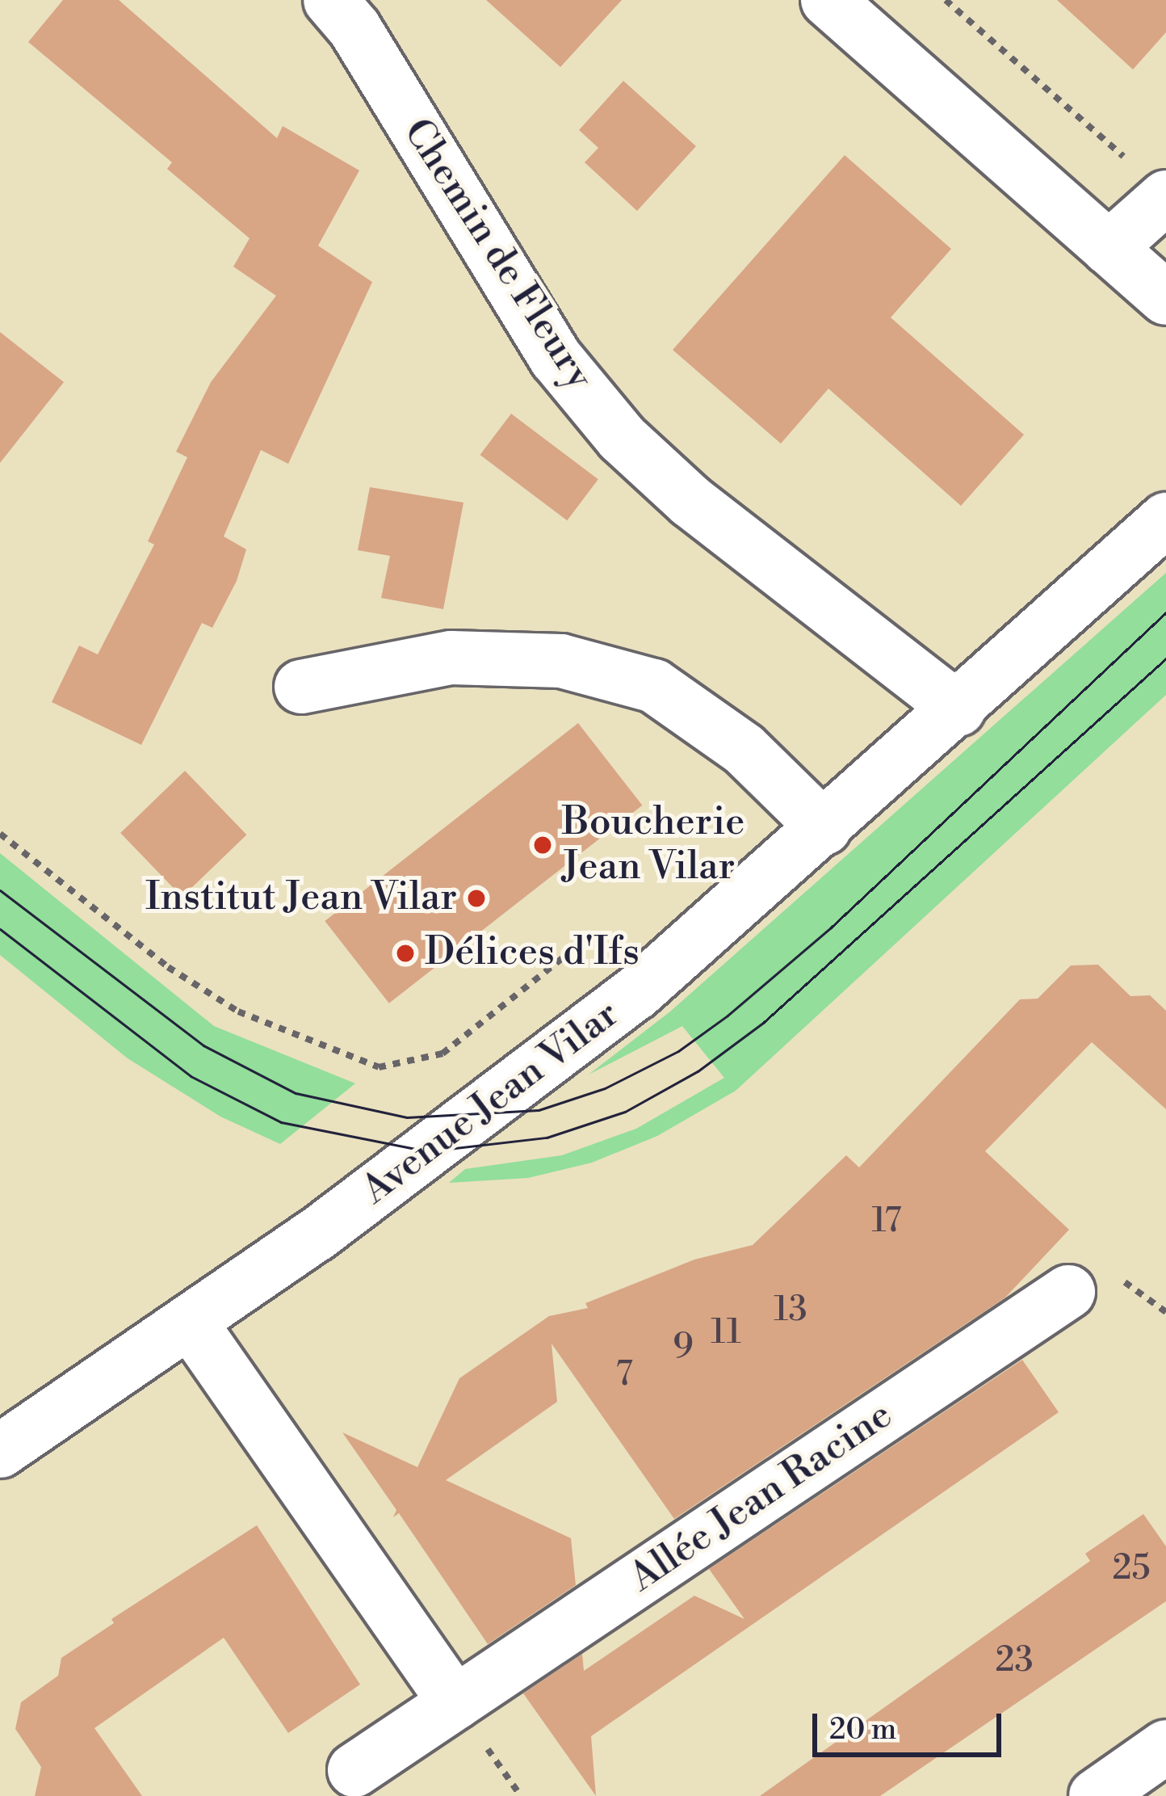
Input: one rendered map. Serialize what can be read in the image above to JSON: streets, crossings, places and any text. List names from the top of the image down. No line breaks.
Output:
{"streets":{"street":["Chemin de Fleury","Avenue Jean Vilar","Allée Jean Racine"]},"crossings":[["Chemin de Fleury","Avenue Jean Vilar"]],"places":["Boucherie Jean Vilar","Institut Jean Vilar","Délices d'Ifs"],"house_numbers":["17","13","11","9","7","25","23"],"scale_bar":"20 m"}
